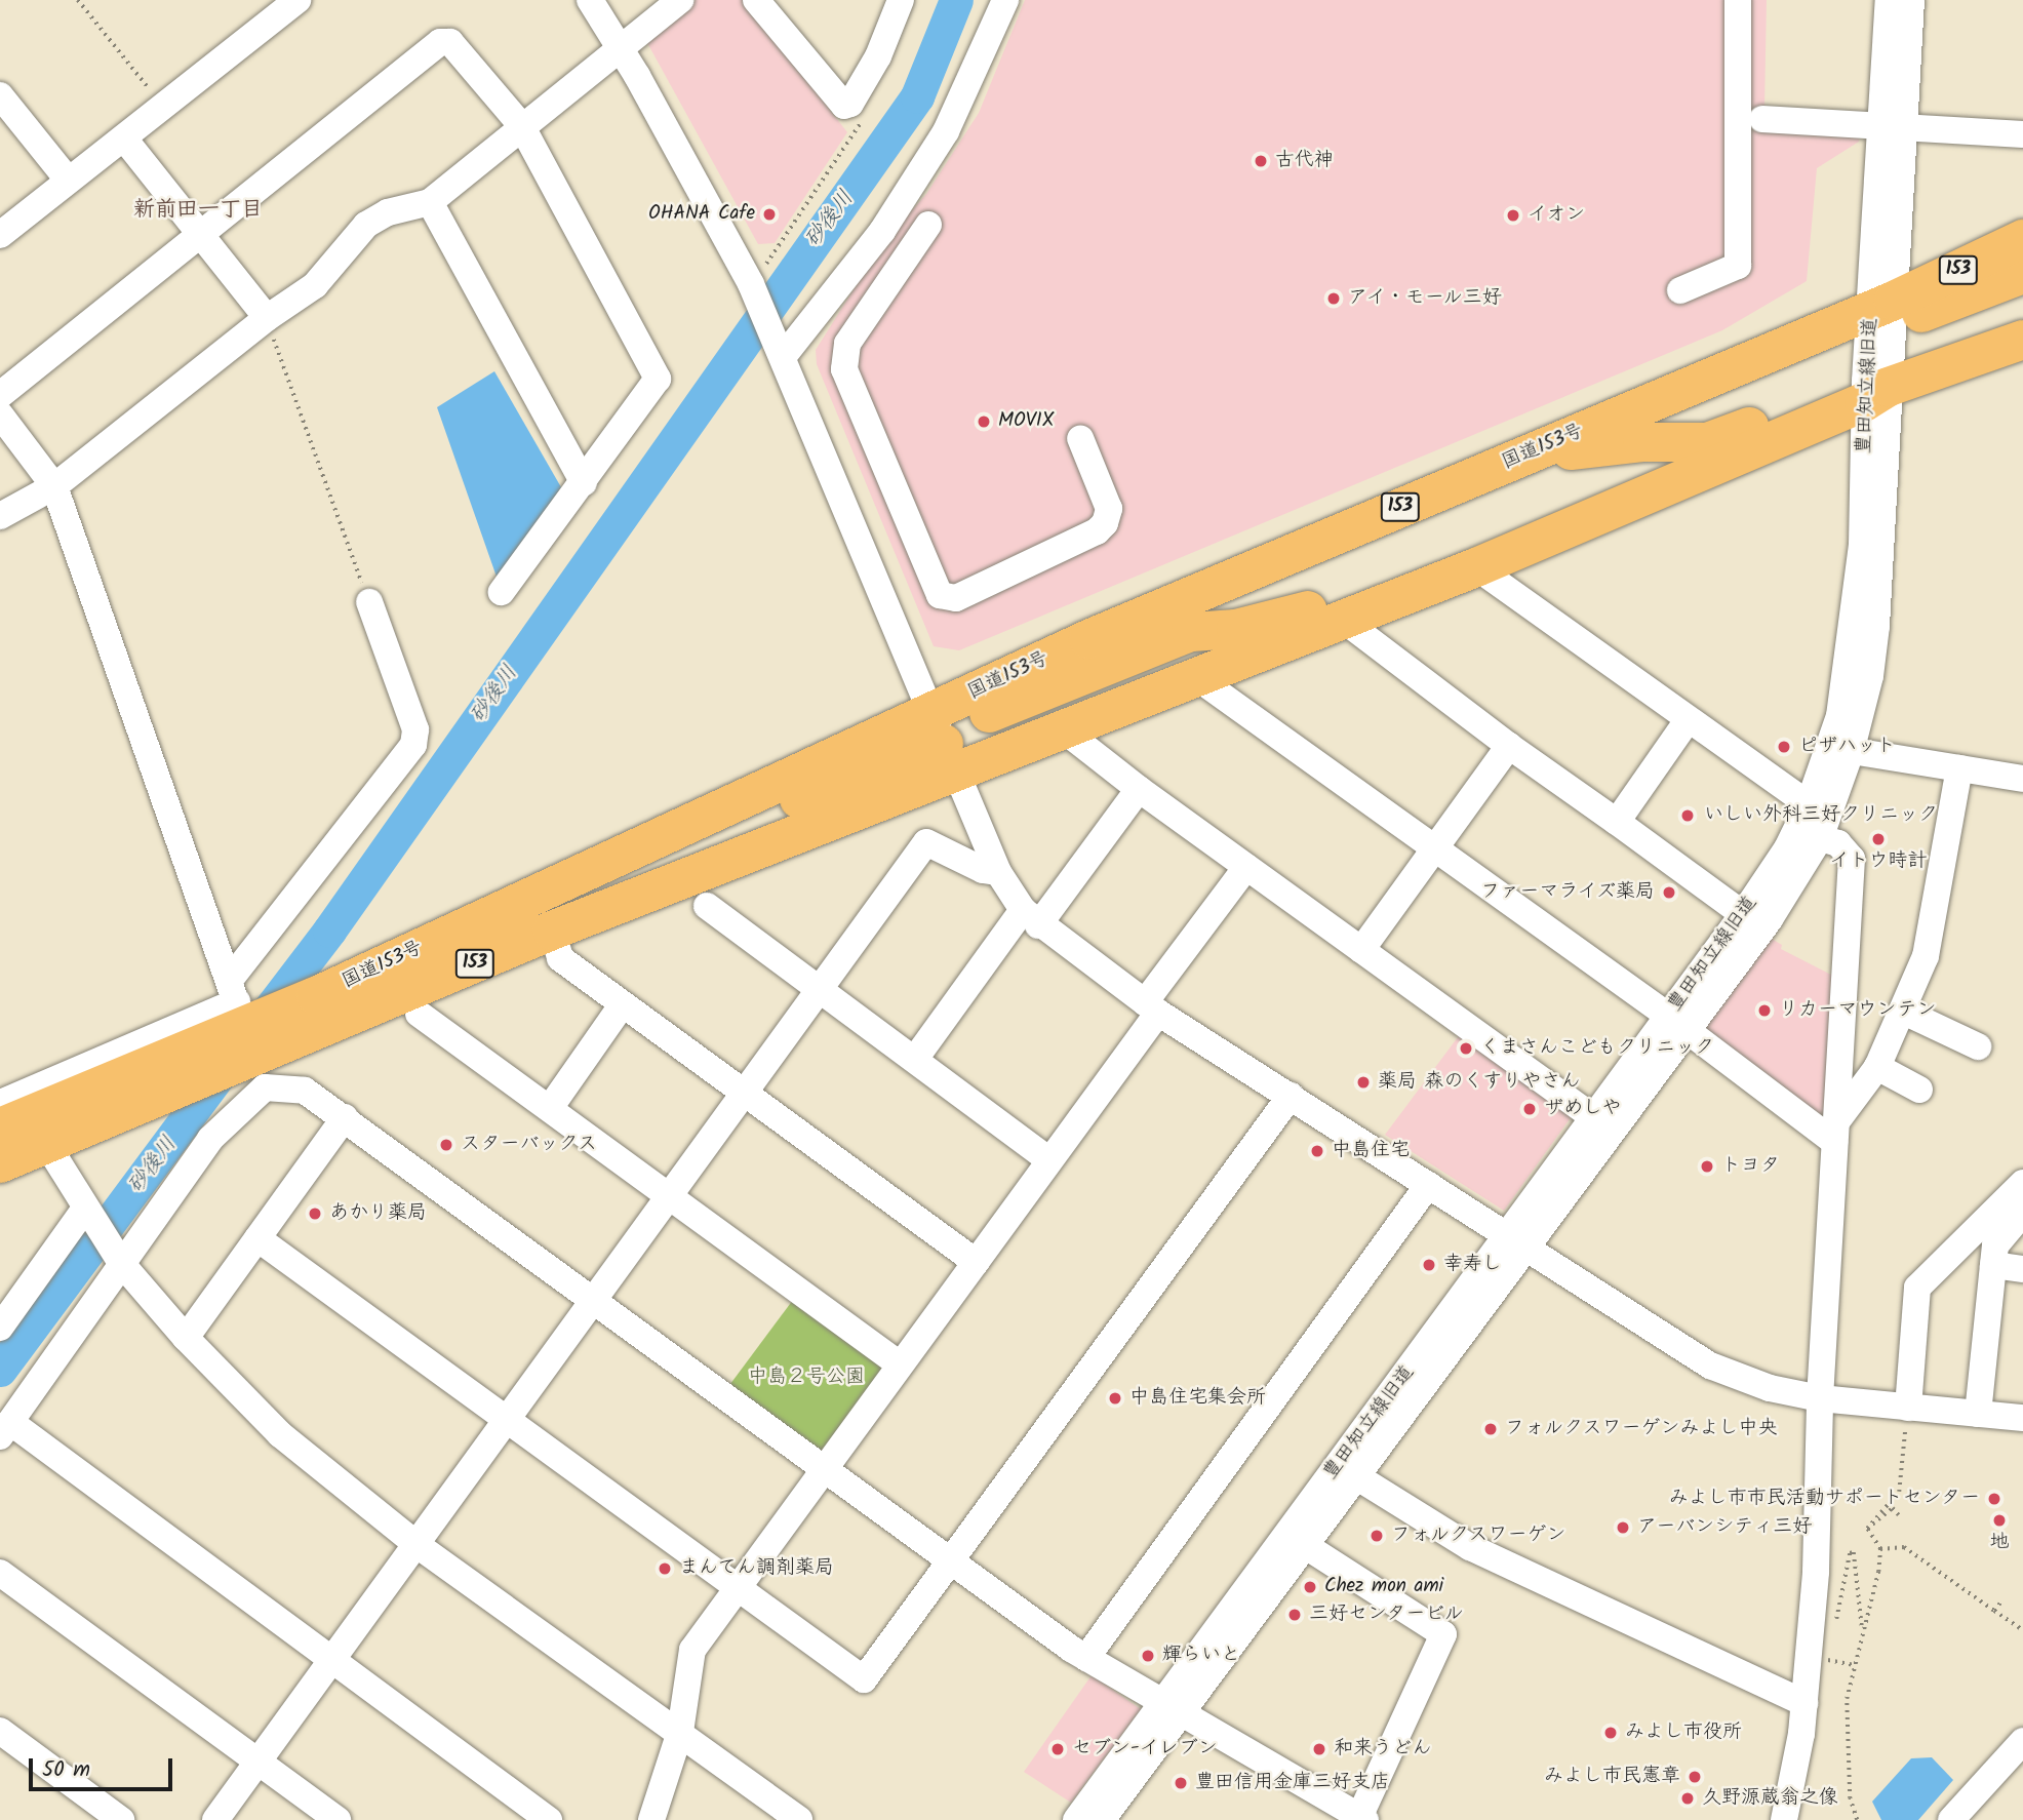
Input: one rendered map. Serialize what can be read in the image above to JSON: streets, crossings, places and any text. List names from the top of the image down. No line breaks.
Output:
{"streets":{"highway":["153","国道153号"],"street":["豊田知立線旧道"]},"crossings":[["153","豊田知立線旧道"],["153","国道153号"],["豊田知立線旧道","国道153号"]],"districts":["新前田一丁目"],"water":["砂後川"],"parks":["中島２号公園"],"places":["古代神","OHANA Cafe","イオン","アイ・モール三好","MOVIX","ピザハット","いしい外科三好クリニック","イトウ時計","ファーマライズ薬局","リカーマウンテン","くまさんこどもクリニック","薬局 森のくすりやさん","ザめしや","スターバックス","中島住宅","トヨタ","あかり薬局","幸寿し","中島住宅集会所","フォルクスワーゲンみよし中央","みよし市市民活動サポートセンター","地","アーバンシティ三好","フォルクスワーゲン","まんてん調剤薬局","Chez mon ami","三好センタービル","輝らいと","みよし市役所","セブン-イレブン","和来うどん","みよし市民憲章","豊田信用金庫三好支店","久野源蔵翁之像"],"scale_bar":"50 m"}
